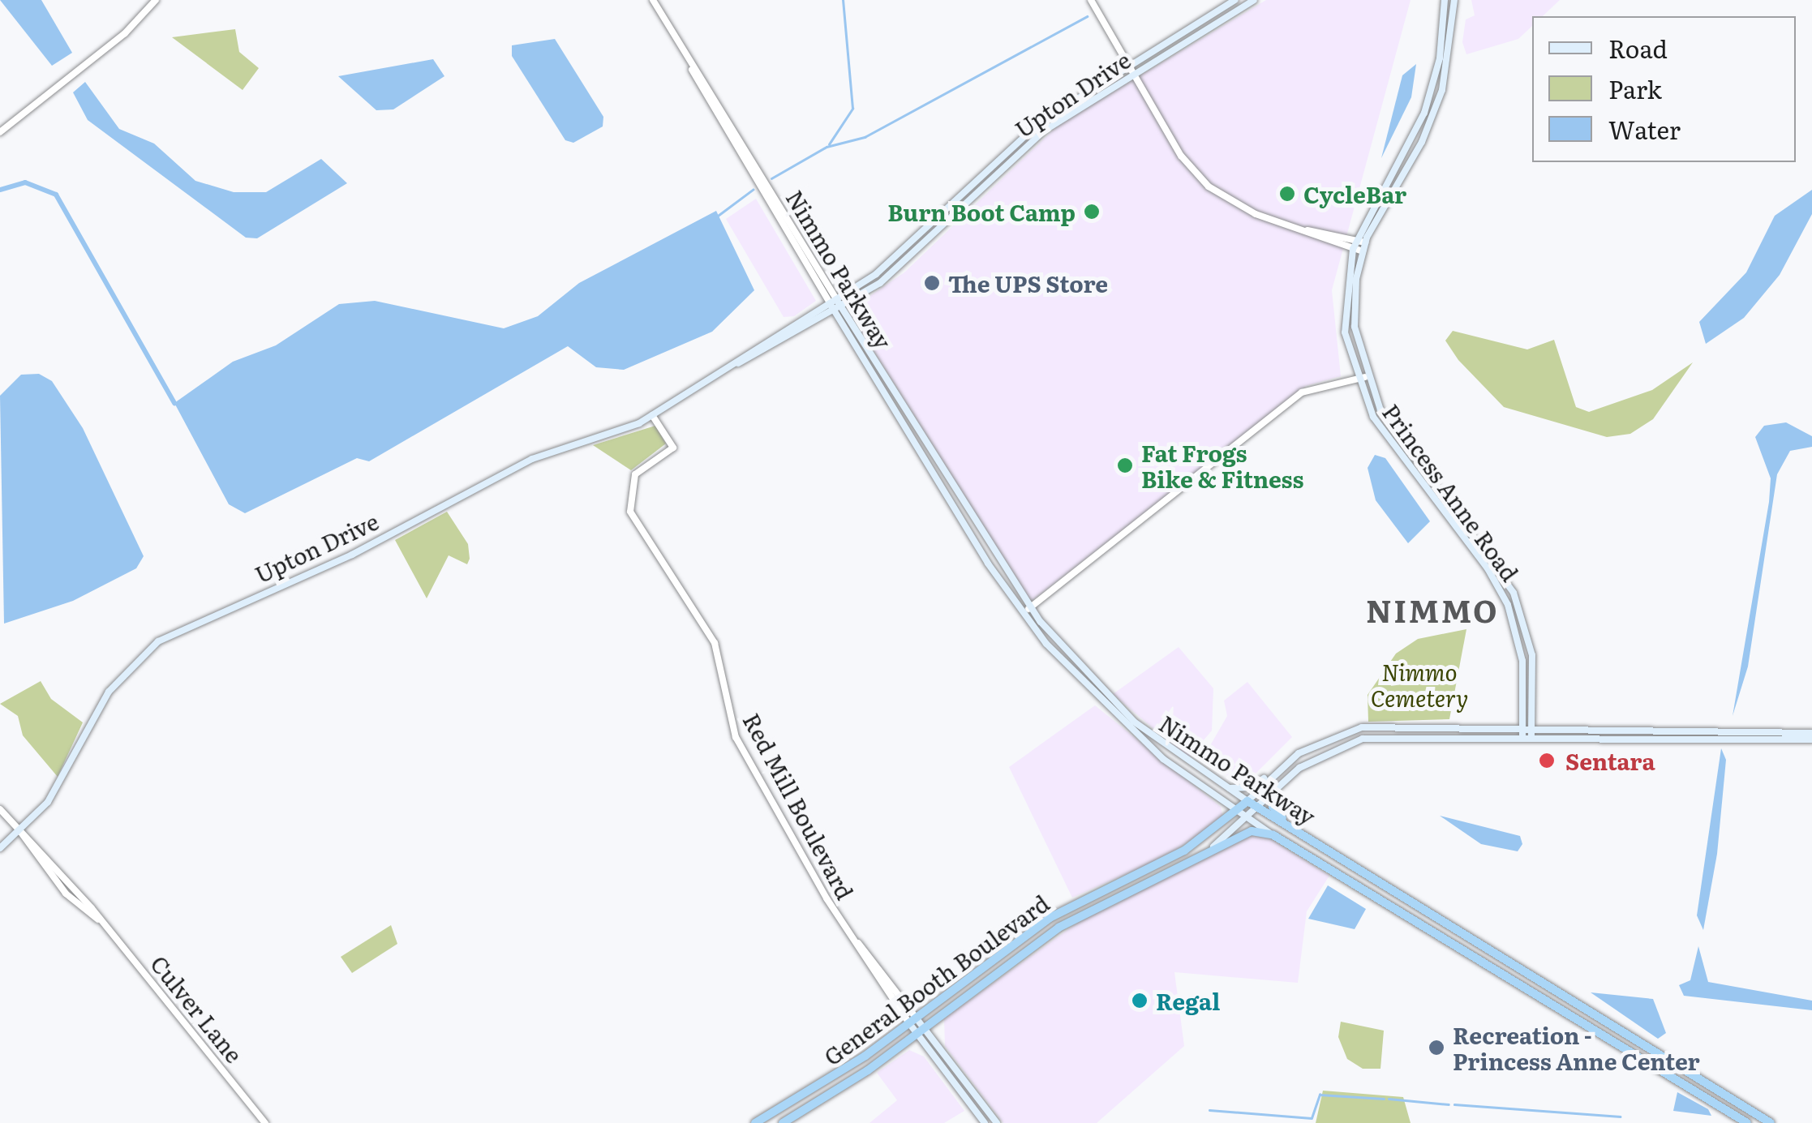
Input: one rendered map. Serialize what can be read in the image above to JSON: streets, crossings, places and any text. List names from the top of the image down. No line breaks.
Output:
{"streets":{"highway":["Nimmo Parkway","General Booth Boulevard"],"main road":["Upton Drive","Princess Anne Road"],"street":["Red Mill Boulevard","Culver Lane"]},"crossings":[["Upton Drive","Nimmo Parkway"],["Upton Drive","Red Mill Boulevard"],["Upton Drive","Culver Lane"],["Nimmo Parkway","General Booth Boulevard"],["Princess Anne Road","General Booth Boulevard"],["Red Mill Boulevard","General Booth Boulevard"]],"districts":["NIMMO"],"parks":["Nimmo Cemetery"],"places":["CycleBar","Burn Boot Camp","The UPS Store","Fat Frogs Bike & Fitness","Sentara","Regal","Recreation - Princess Anne Center"],"legend":["Road","Park","Water"]}
